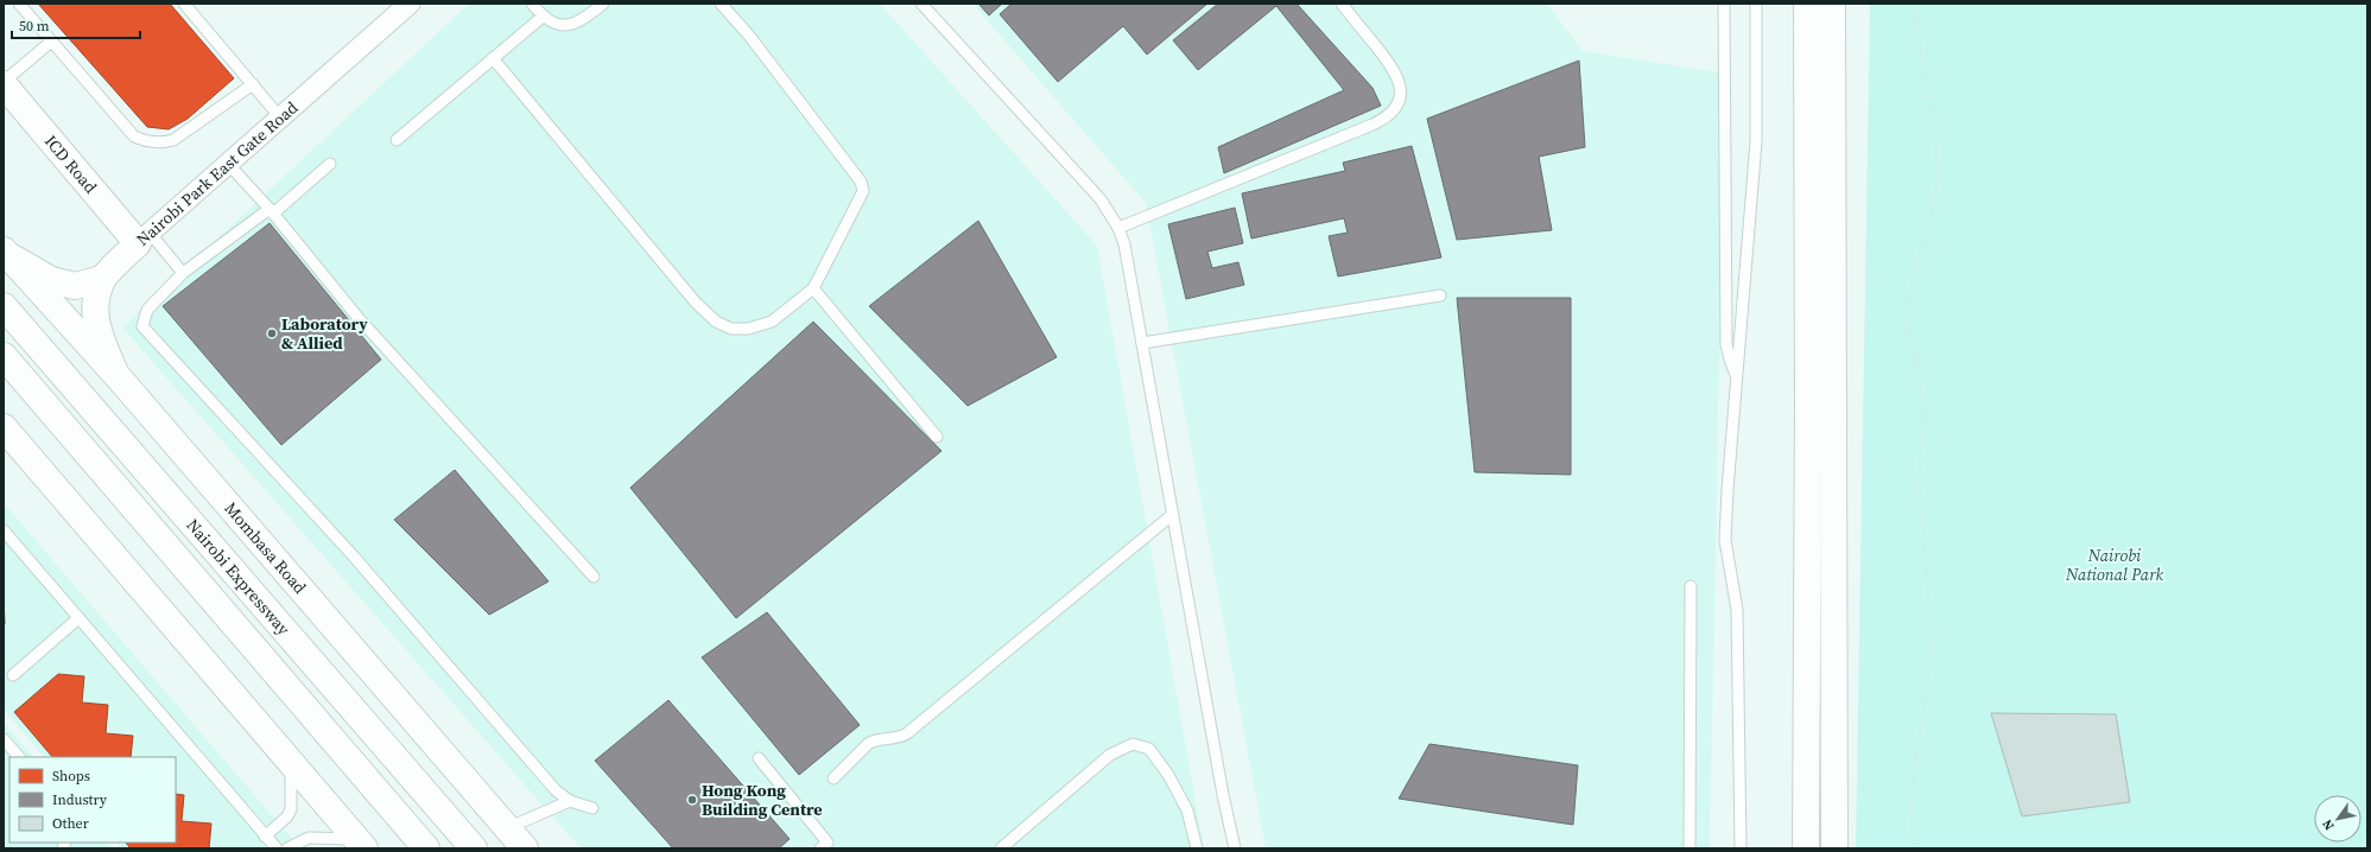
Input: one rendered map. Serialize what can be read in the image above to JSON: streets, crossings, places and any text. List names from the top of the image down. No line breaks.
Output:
{"streets":{"main road":["ICD Road","Nairobi Park East Gate Road","Mombasa Road","Nairobi Expressway"]},"crossings":[["ICD Road","Nairobi Park East Gate Road"],["Nairobi Park East Gate Road","Mombasa Road"]],"parks":["Nairobi National Park"],"places":["Laboratory & Allied","Hong Kong Building Centre"],"legend":["Shops","Industry","Other"],"scale_bar":"50 m","north":"bottom left"}
